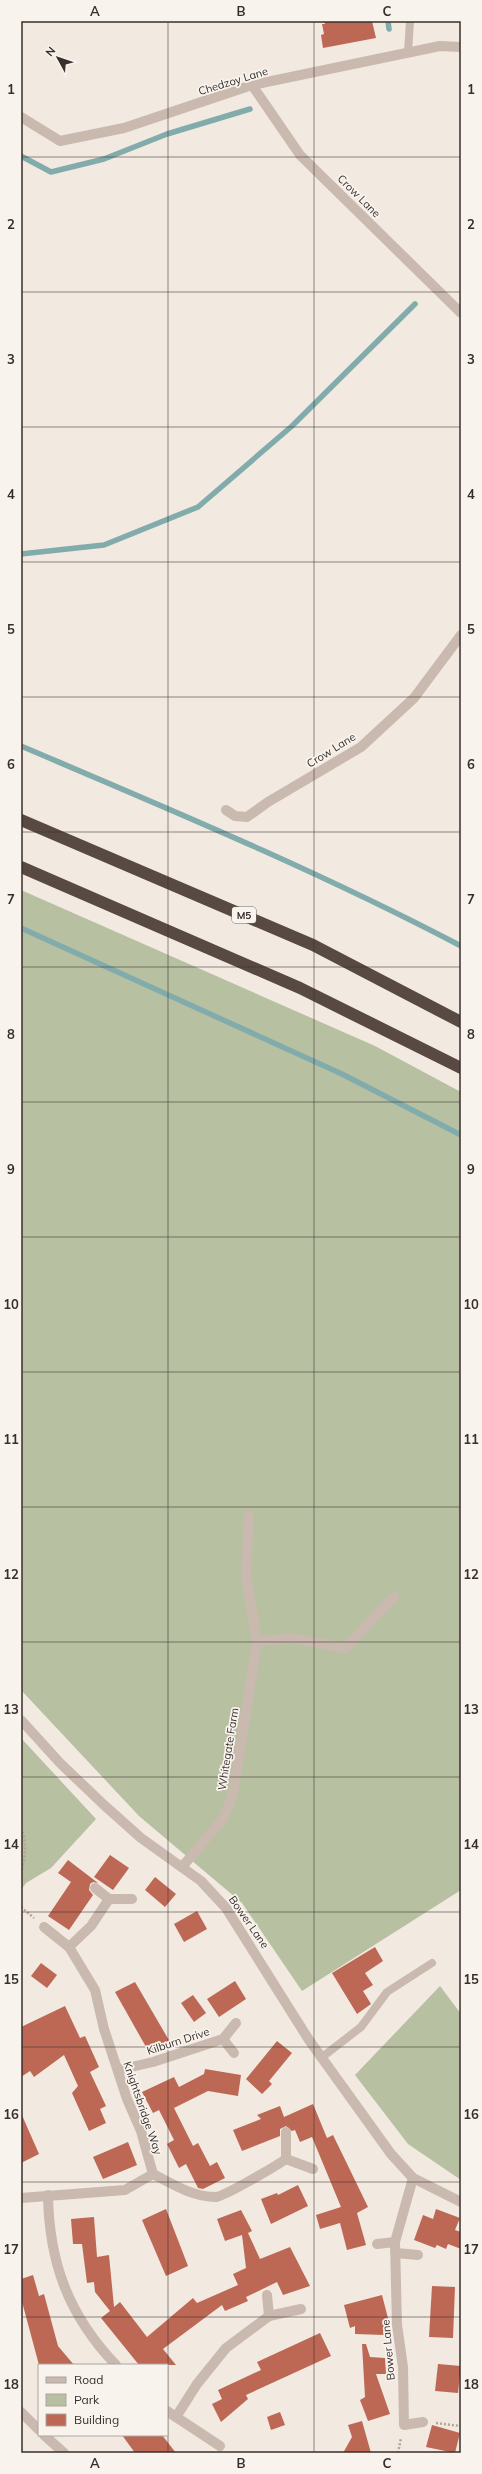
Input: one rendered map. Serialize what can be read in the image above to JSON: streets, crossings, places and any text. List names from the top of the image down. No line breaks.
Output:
{"streets":{"highway":["M5"],"street":["Chedzoy Lane","Crow Lane","Whitegate Farm","Bower Lane","Kilburn Drive","Knightsbridge Way"]},"crossings":[["Chedzoy Lane","Crow Lane"],["Whitegate Farm","Bower Lane"],["Kilburn Drive","Knightsbridge Way"]],"legend":["Road","Park","Building"],"north":"top left","grid":{"columns":["A","B","C"],"rows":["1","2","3","4","5","6","7","8","9","10","11","12","13","14","15","16","17","18"]}}
